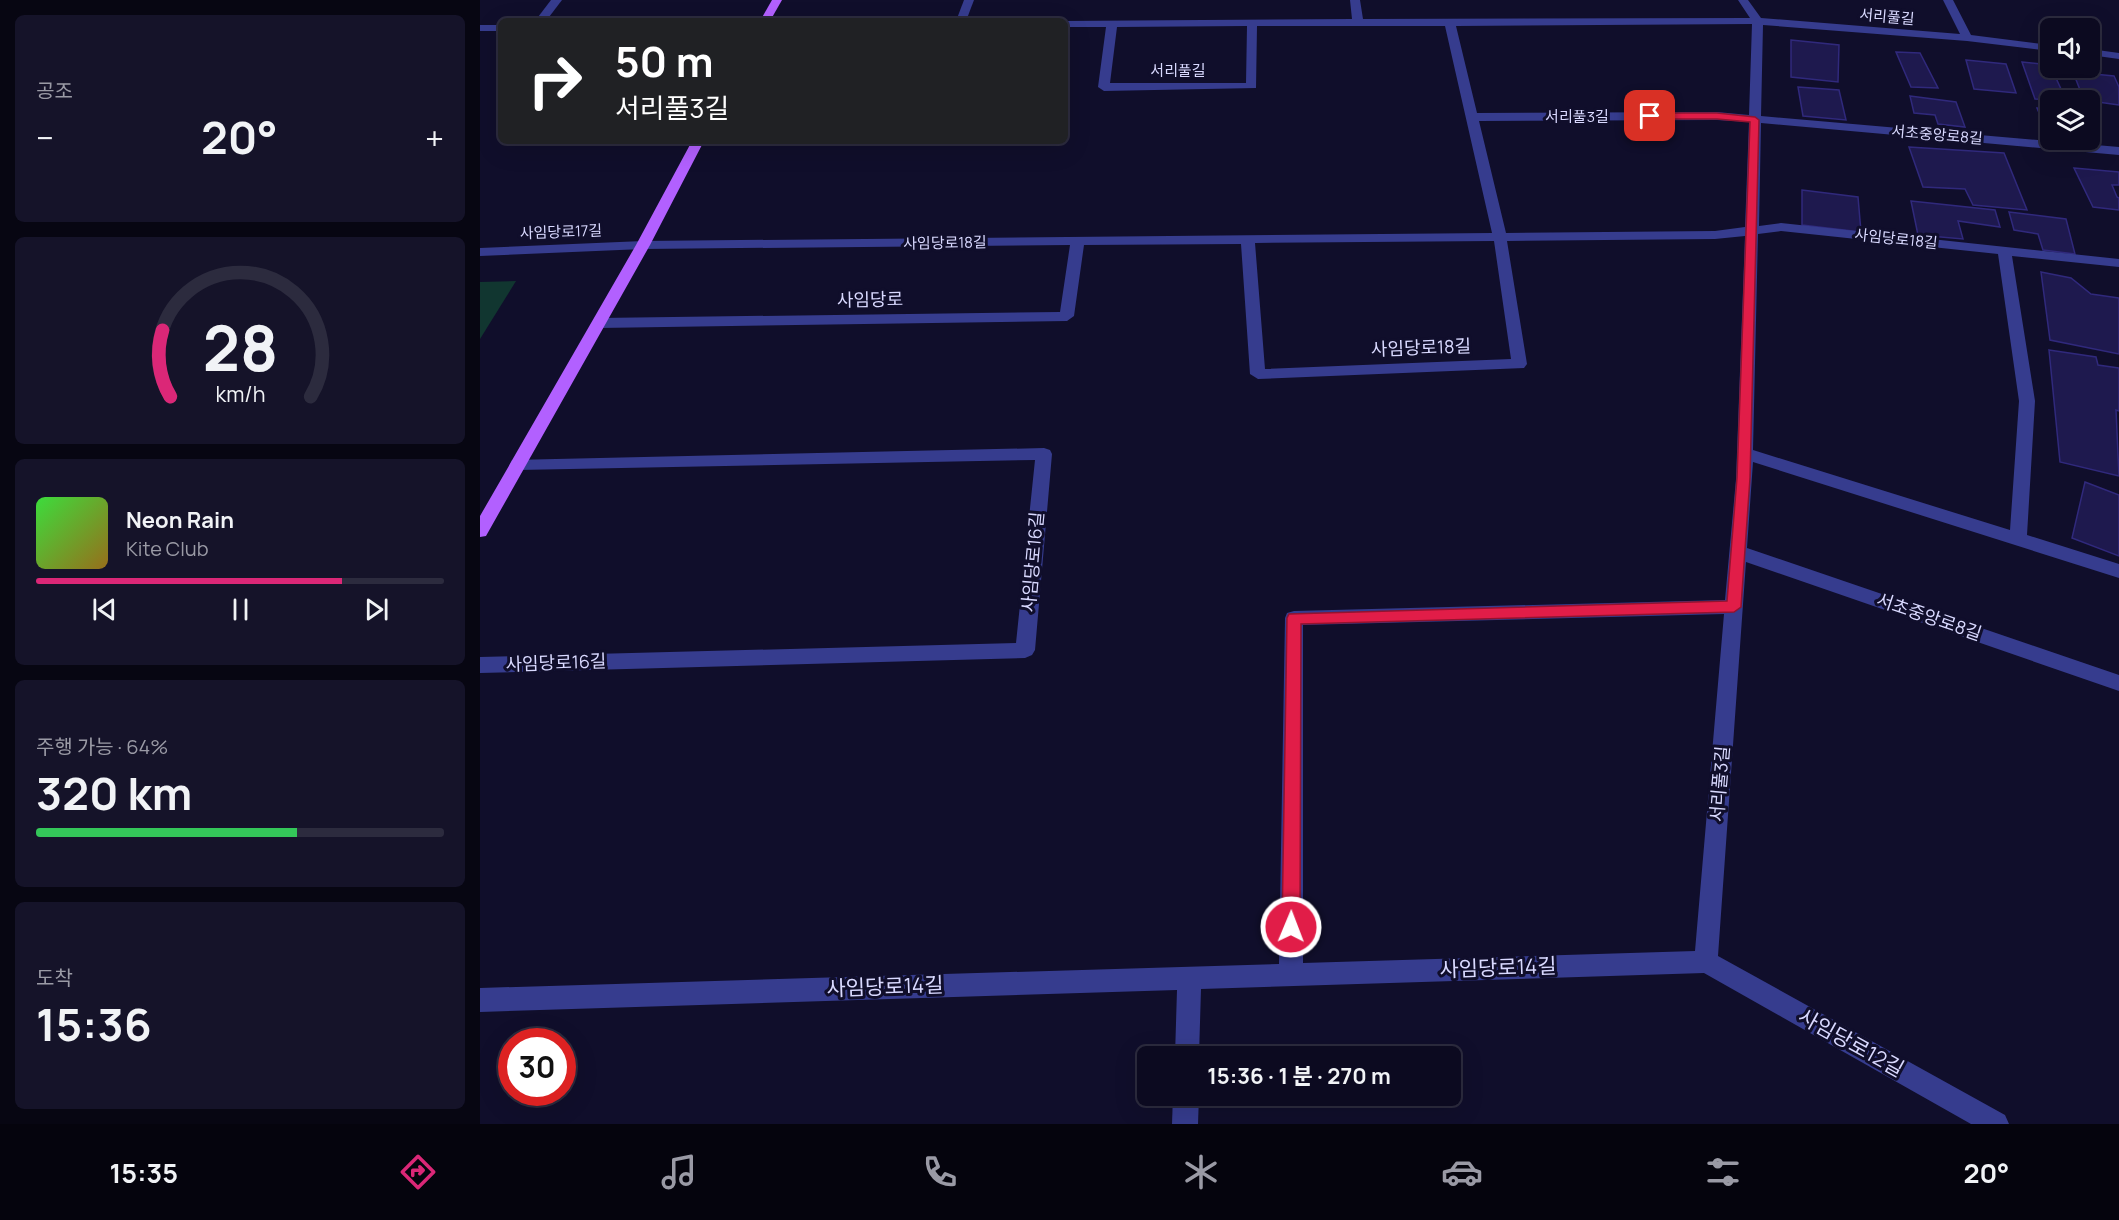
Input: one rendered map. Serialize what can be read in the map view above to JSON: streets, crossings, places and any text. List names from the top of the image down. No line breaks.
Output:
{"streets":{"street":["서리풀길","서리풀3길","서초중앙로8길","사임당로17길","사임당로18길","사임당로","사임당로16길","사임당로14길","사임당로12길"]},"crossings":[["서리풀길","서리풀3길"],["서리풀길","사임당로18길"],["서리풀3길","서초중앙로8길"],["서리풀3길","사임당로18길"],["서리풀3길","사임당로14길"],["서리풀3길","사임당로12길"],["사임당로17길","사임당로18길"],["사임당로18길","사임당로"],["사임당로14길","사임당로12길"]],"page":{"tile":["공조",["주행 가능 · 64%","320 km"],["도착","15:36"]],"turn":["50 m","서리풀3길"],"heat":["−","20°","+"],"song":["Neon Rain","Kite Club"],"limit":"30","trip":"15:36 · 1 분 · 270 m","tabs":["15:35","20°"],"gauge":["28","km/h"]}}
